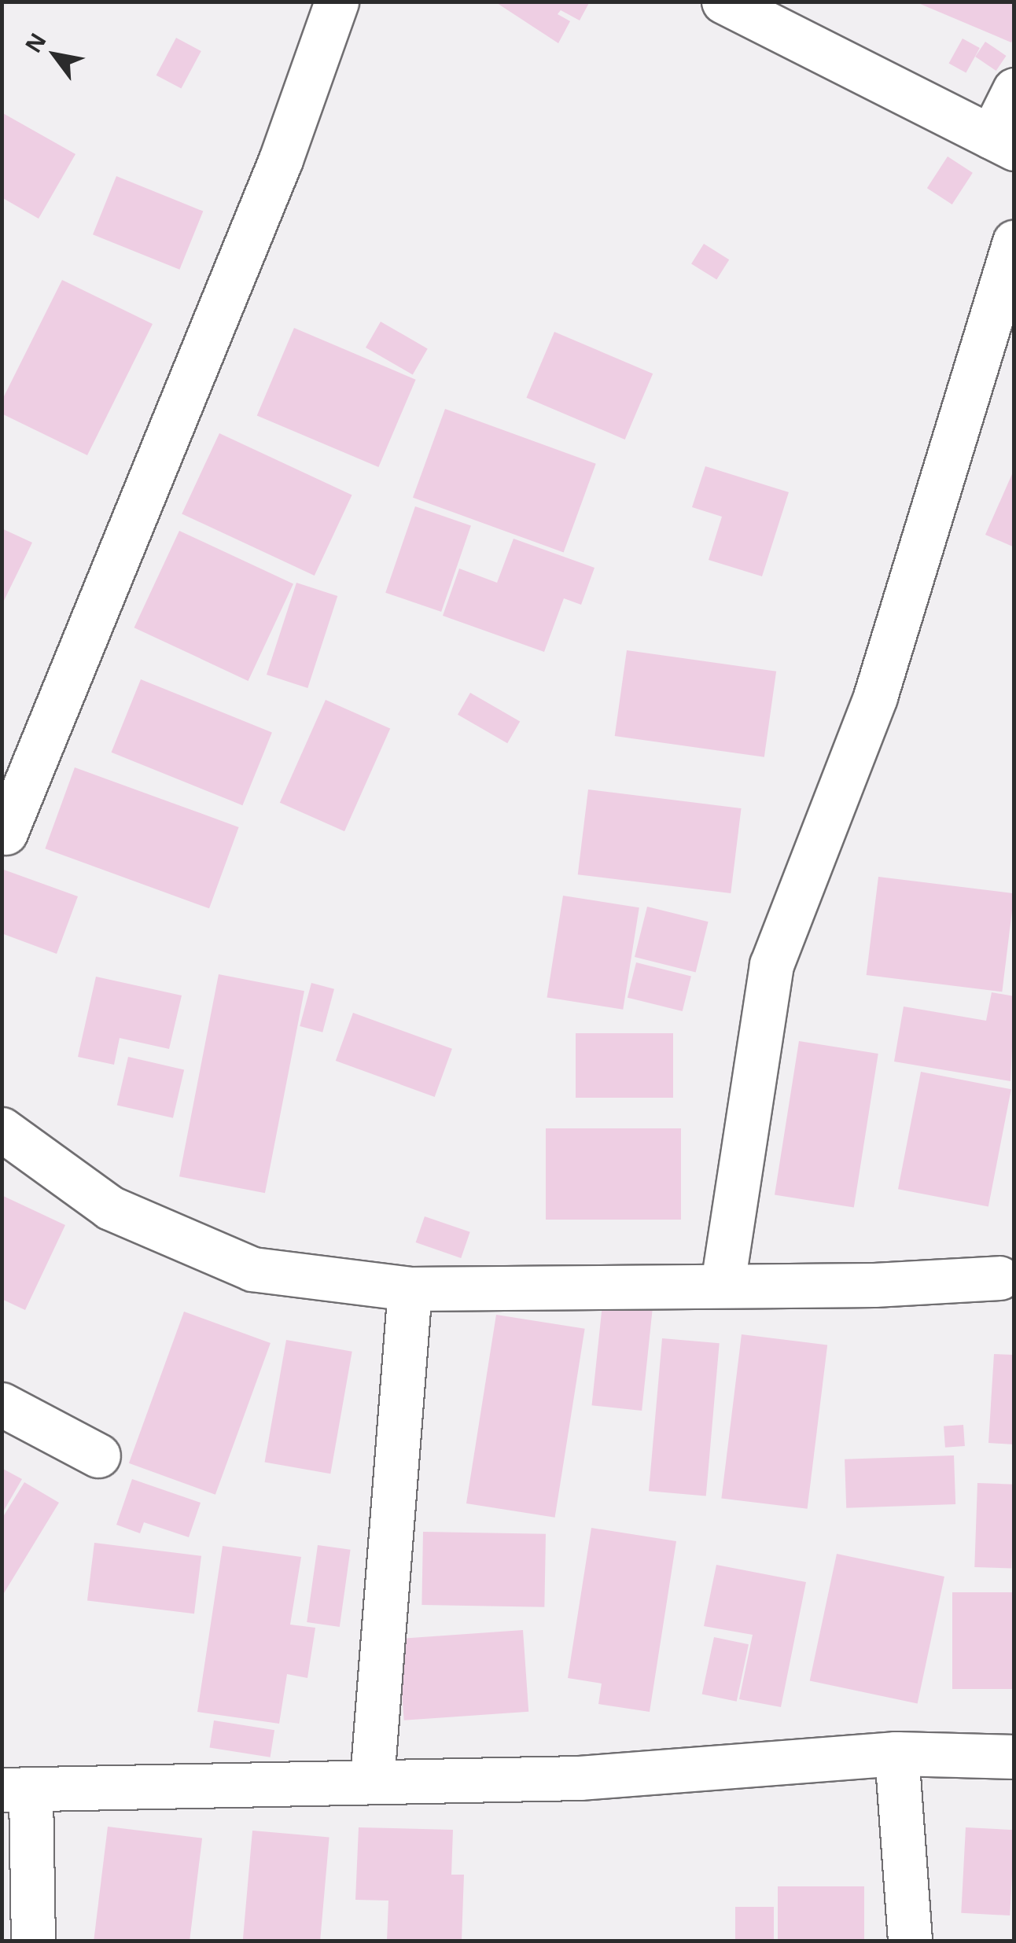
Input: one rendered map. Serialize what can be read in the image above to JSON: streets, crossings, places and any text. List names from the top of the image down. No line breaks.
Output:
{"north":"top left"}
